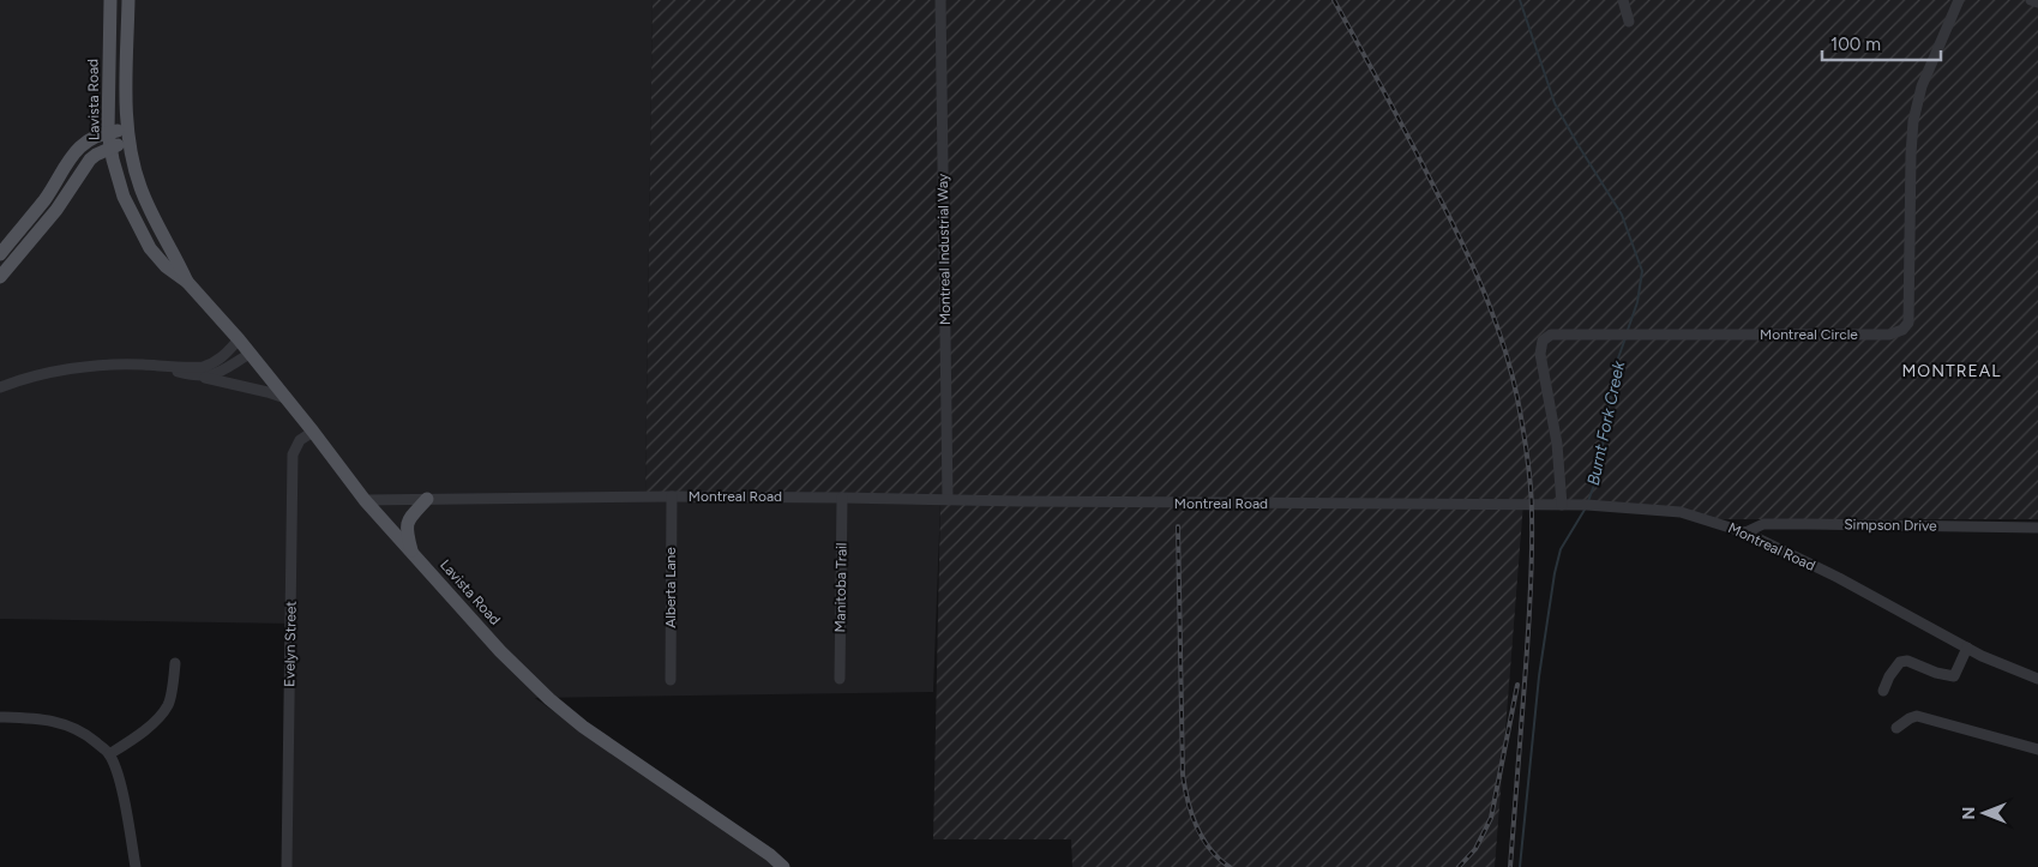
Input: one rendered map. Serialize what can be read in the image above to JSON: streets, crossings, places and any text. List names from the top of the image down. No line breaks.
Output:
{"streets":{"main road":["Lavista Road"],"street":["Montreal Industrial Way","Montreal Circle","Montreal Road","Simpson Drive","Alberta Lane","Manitoba Trail","Evelyn Street"]},"crossings":[["Lavista Road","Montreal Road"],["Lavista Road","Evelyn Street"],["Montreal Industrial Way","Montreal Road"],["Montreal Circle","Montreal Road"],["Montreal Road","Simpson Drive"],["Montreal Road","Alberta Lane"],["Montreal Road","Manitoba Trail"]],"districts":["MONTREAL"],"water":["Burnt Fork Creek"],"scale_bar":"100 m","north":"left"}
